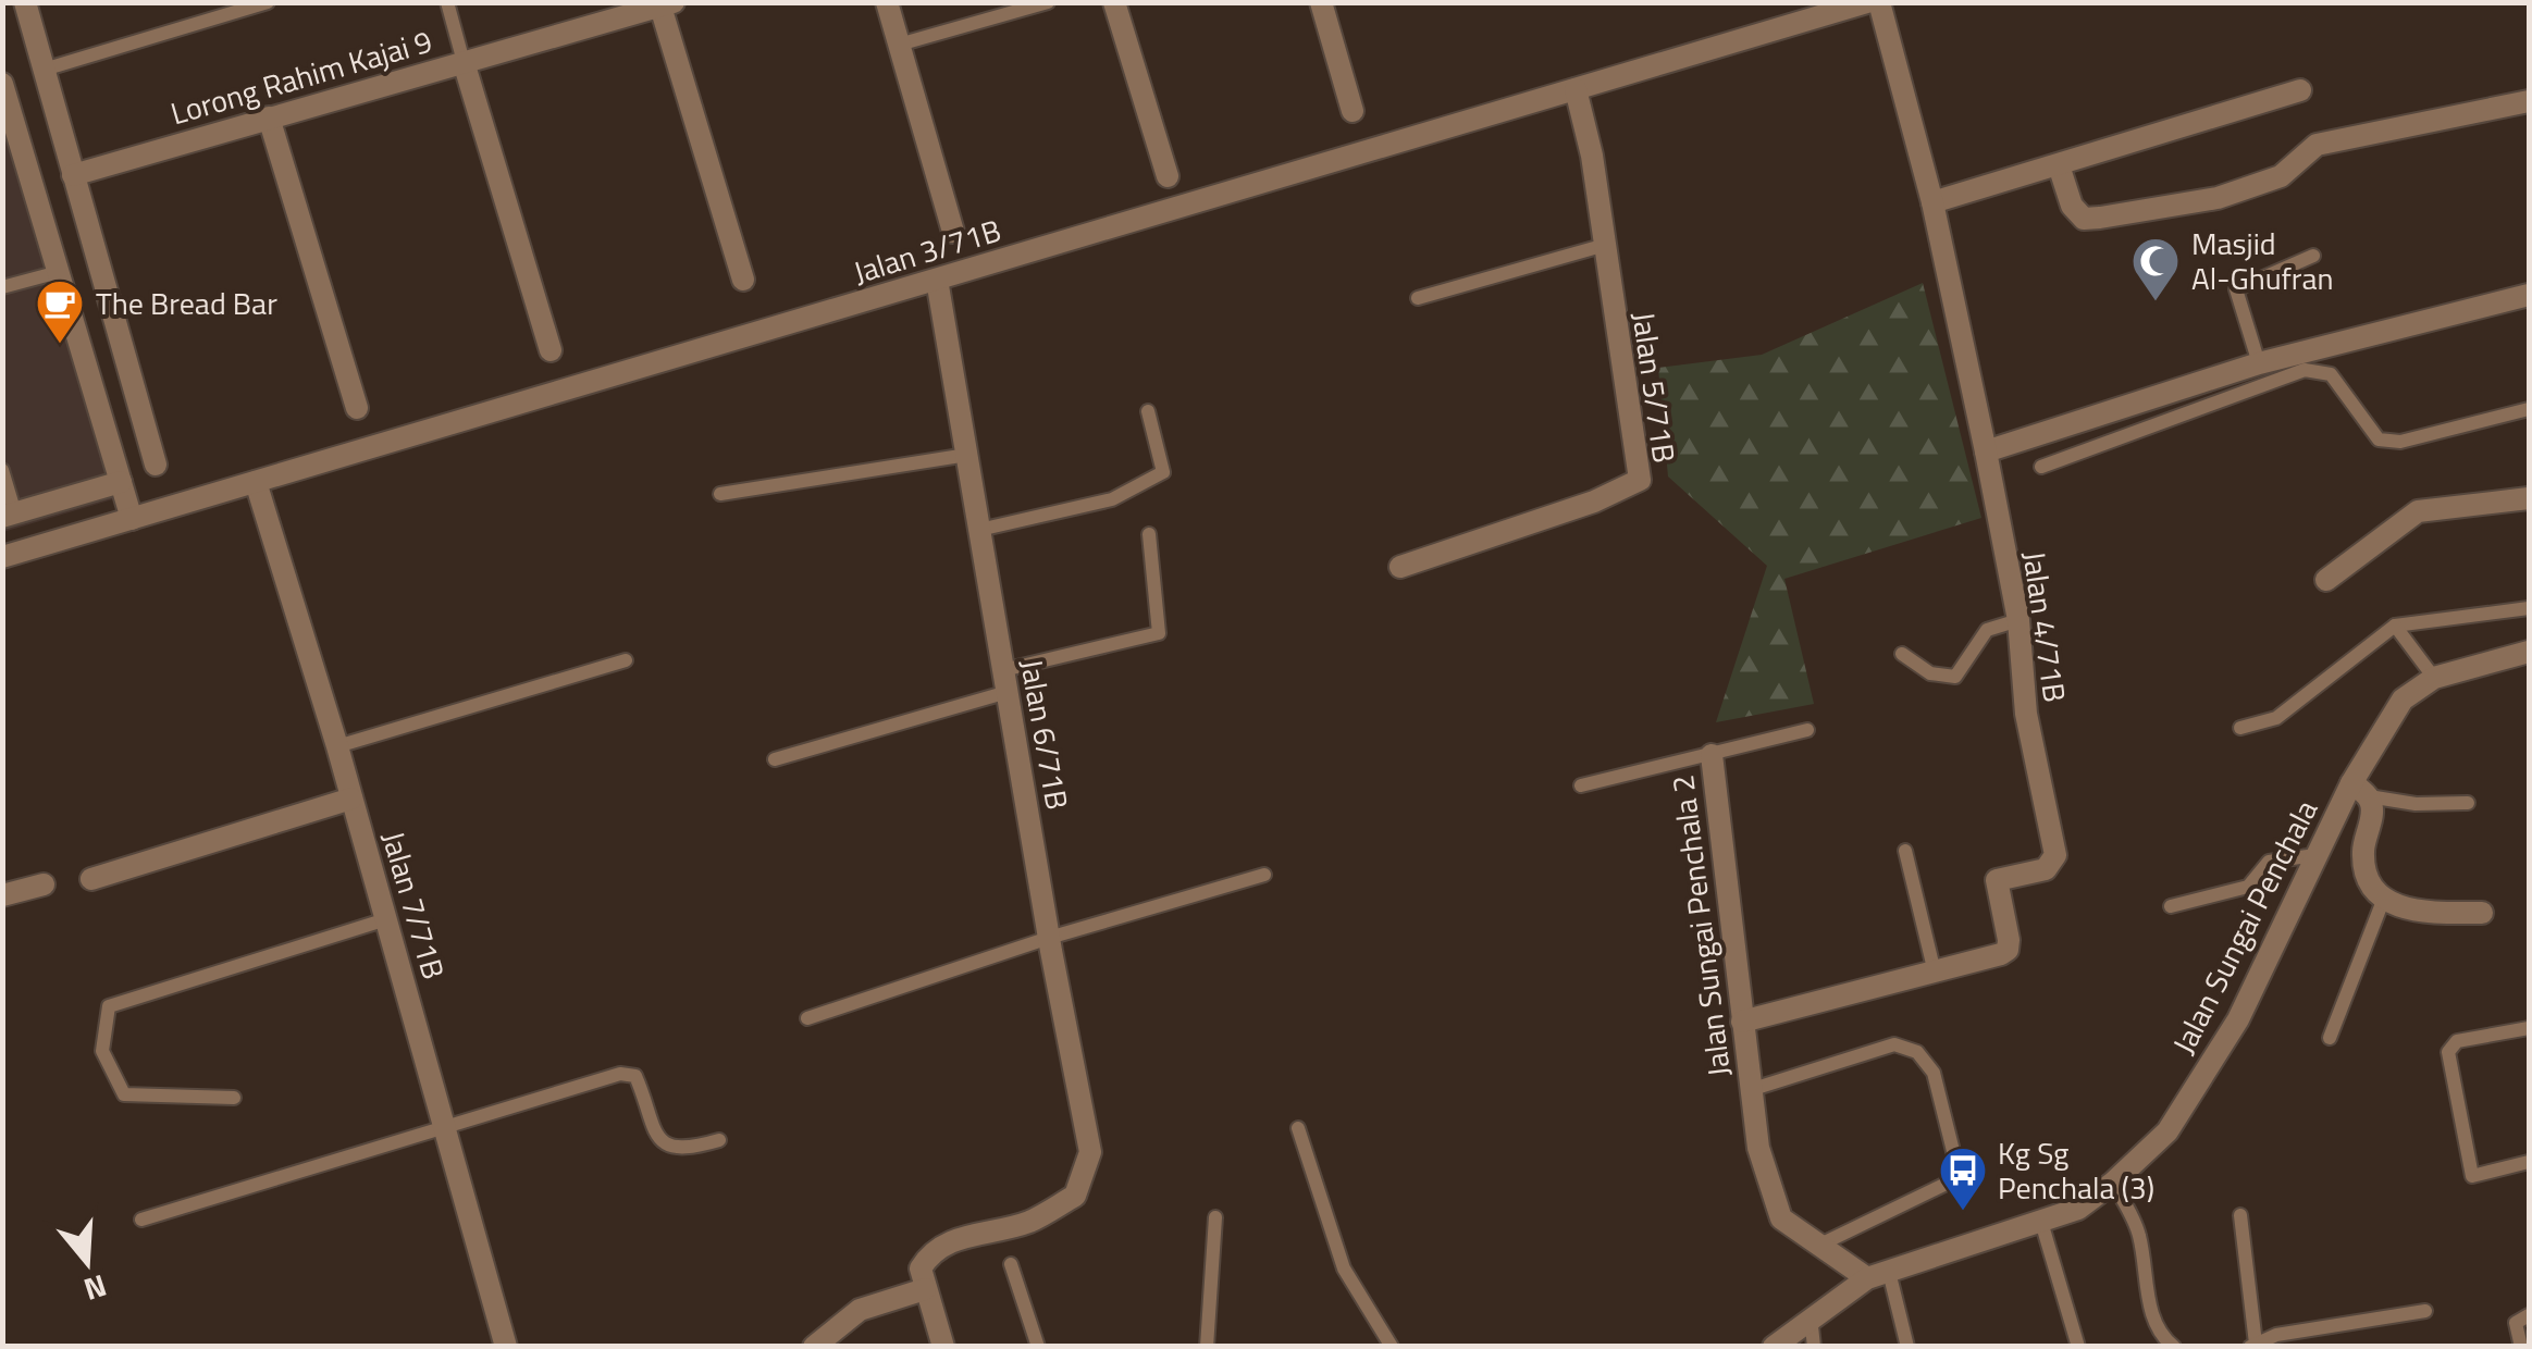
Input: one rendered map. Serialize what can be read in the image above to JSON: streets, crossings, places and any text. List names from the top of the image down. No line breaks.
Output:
{"streets":{"street":["Lorong Rahim Kajai 9","Jalan 3/71B","Jalan 5/71B","Jalan 4/71B","Jalan 6/71B","Jalan 7/71B","Jalan Sungai Penchala 2","Jalan Sungai Penchala"]},"crossings":[["Jalan 3/71B","Jalan 5/71B"],["Jalan 3/71B","Jalan 6/71B"],["Jalan 3/71B","Jalan 7/71B"],["Jalan 4/71B","Jalan Sungai Penchala 2"],["Jalan Sungai Penchala 2","Jalan Sungai Penchala"]],"places":{"mosque":["Masjid Al-Ghufran"],"cafe":["The Bread Bar"],"bus stop":["Kg Sg Penchala (3)"]},"north":"bottom"}
